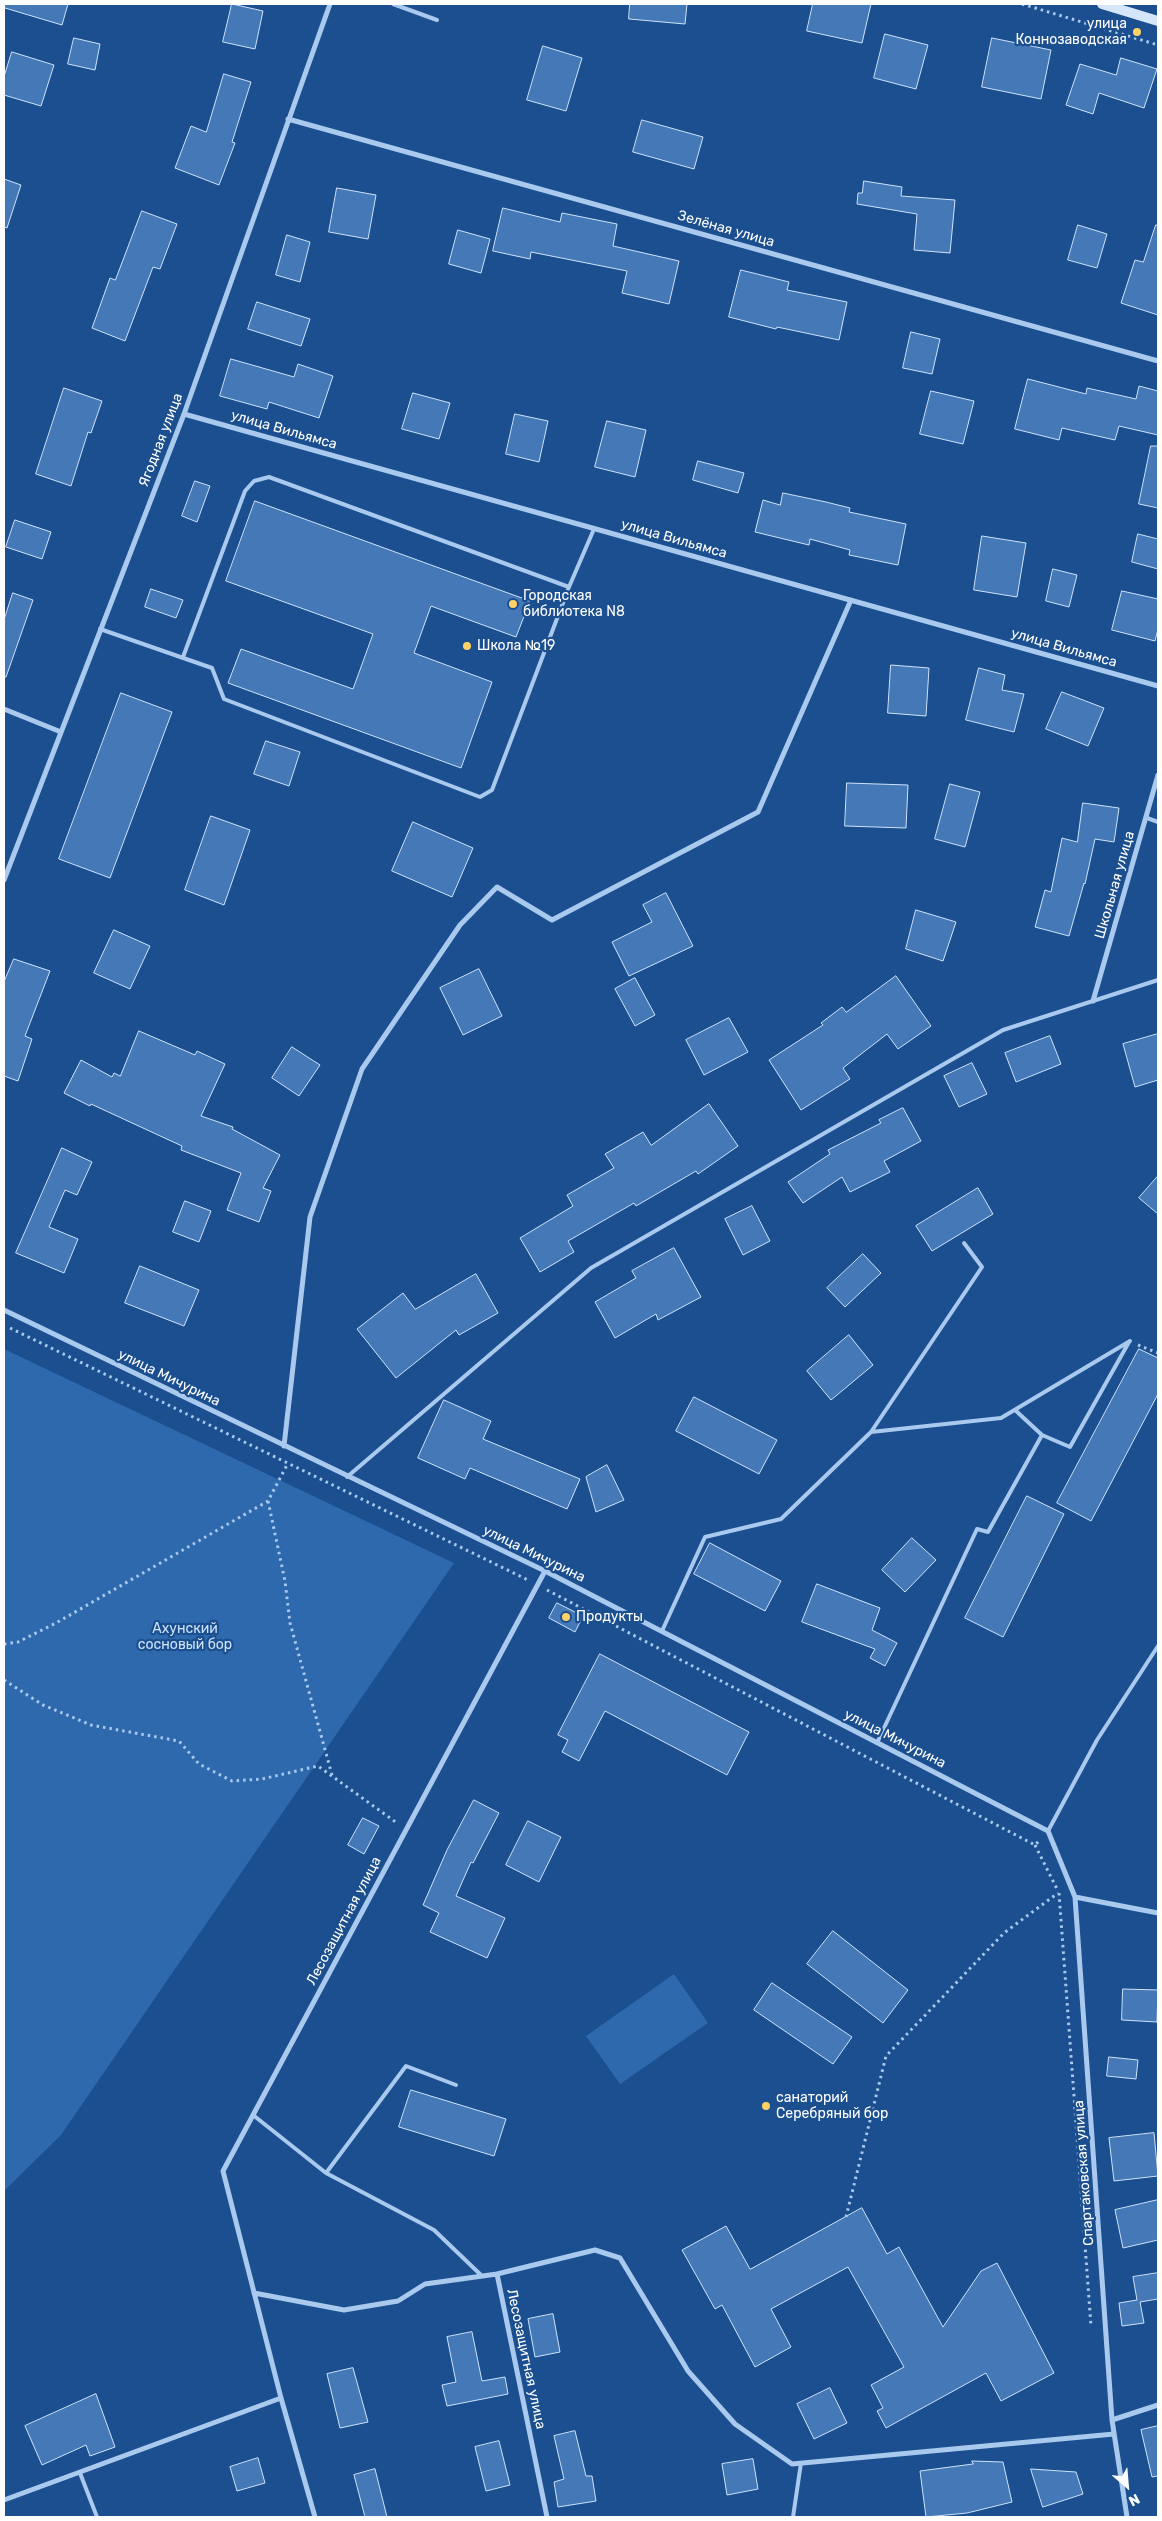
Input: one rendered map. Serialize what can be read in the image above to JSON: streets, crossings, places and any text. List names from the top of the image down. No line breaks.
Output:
{"streets":{"street":["Зелёная улица","улица Вильямса","Ягодная улица","Школьная улица","улица Мичурина","Лесозащитная улица","Спартаковская улица"]},"crossings":[["Зелёная улица","Ягодная улица"],["улица Вильямса","Ягодная улица"],["улица Мичурина","Лесозащитная улица"],["улица Мичурина","Спартаковская улица"]],"parks":["Ахунский сосновый бор"],"places":["улица Коннозаводская","Городская библиотека N8","Школа №19","Продукты","санаторий Серебряный бор"],"north":"bottom right"}
